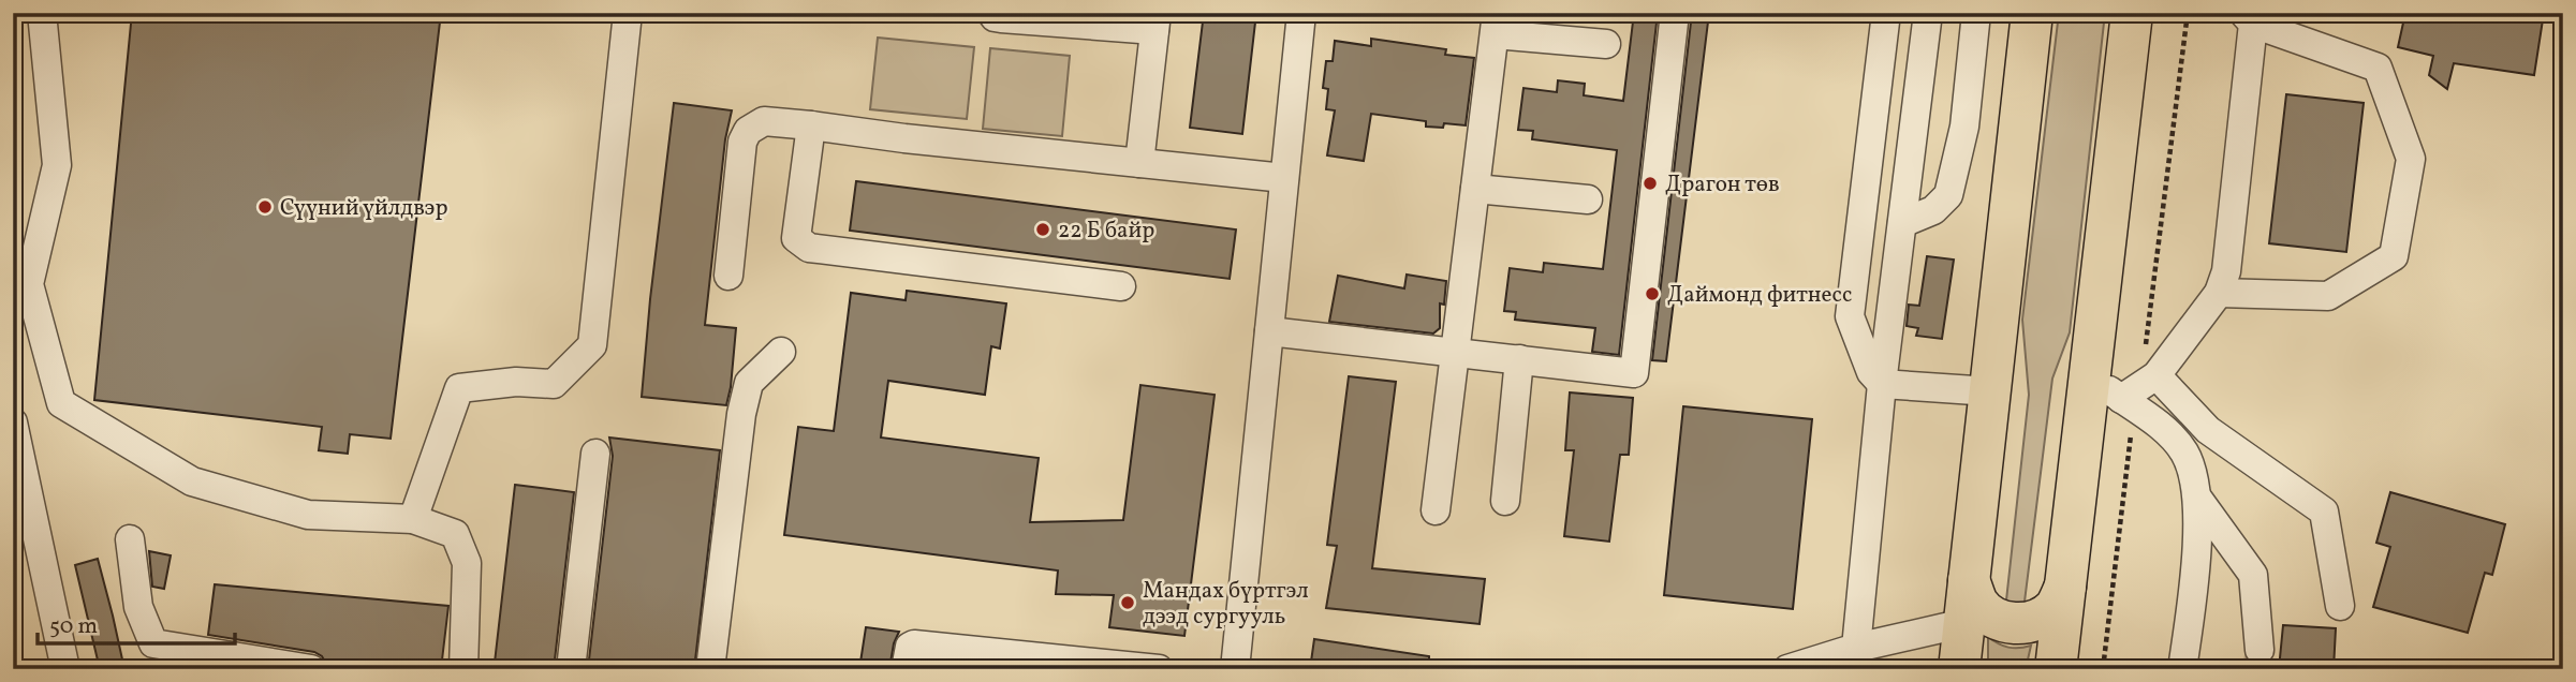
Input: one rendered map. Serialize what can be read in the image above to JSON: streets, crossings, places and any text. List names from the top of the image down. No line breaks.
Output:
{"places":["Драгон төв","Сүүний үйлдвэр","22 Б байр","Даймонд фитнесс","Мандах бүртгэл дээд сургууль"],"scale_bar":"50 m"}
